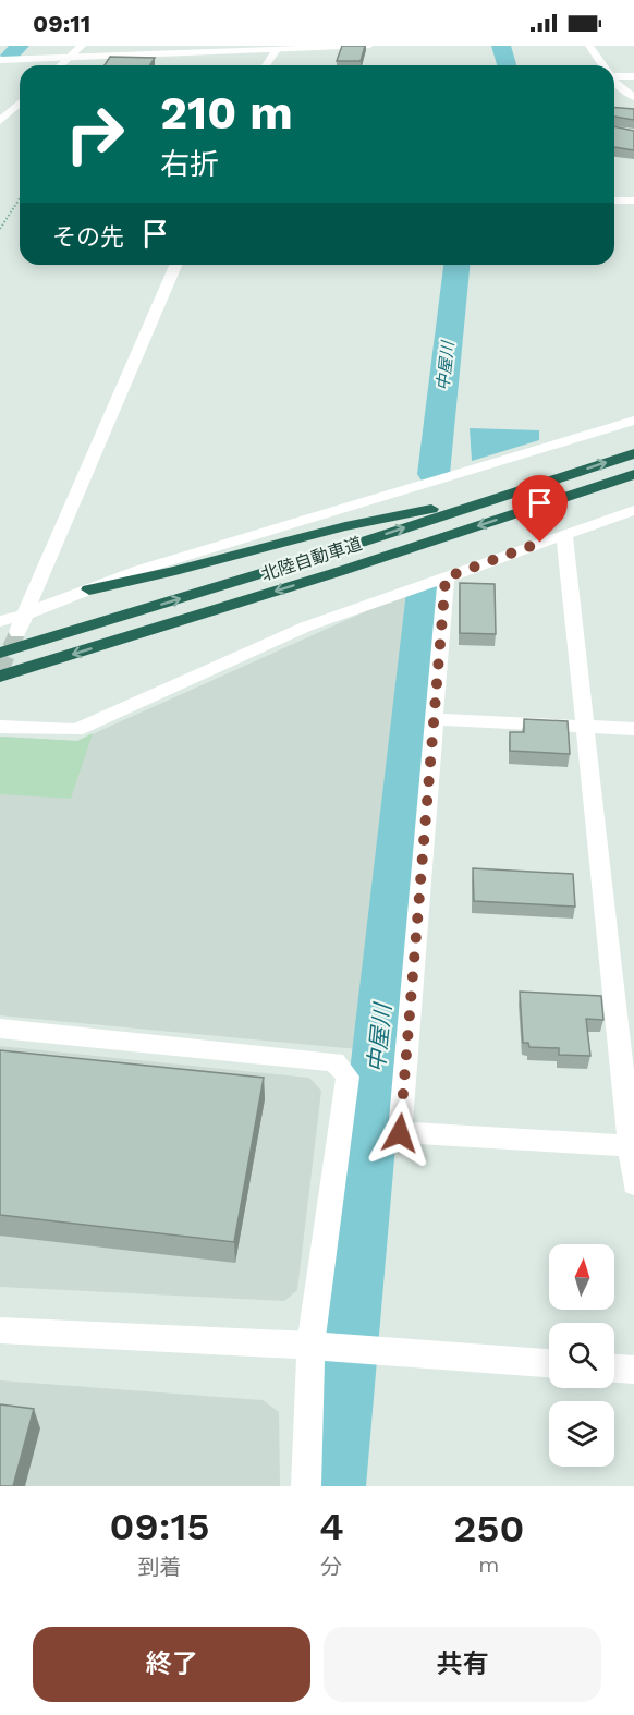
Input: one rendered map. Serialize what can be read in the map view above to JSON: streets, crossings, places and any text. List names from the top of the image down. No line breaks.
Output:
{"streets":{"highway":["北陸自動車道"]},"water":["中屋川"],"north":"top","page":{"status":"09:11","turn":["210 m","右折"],"then":"その先","eta":["09:15","到着","4","分","250","m"],"buttons":["終了","共有"]}}
